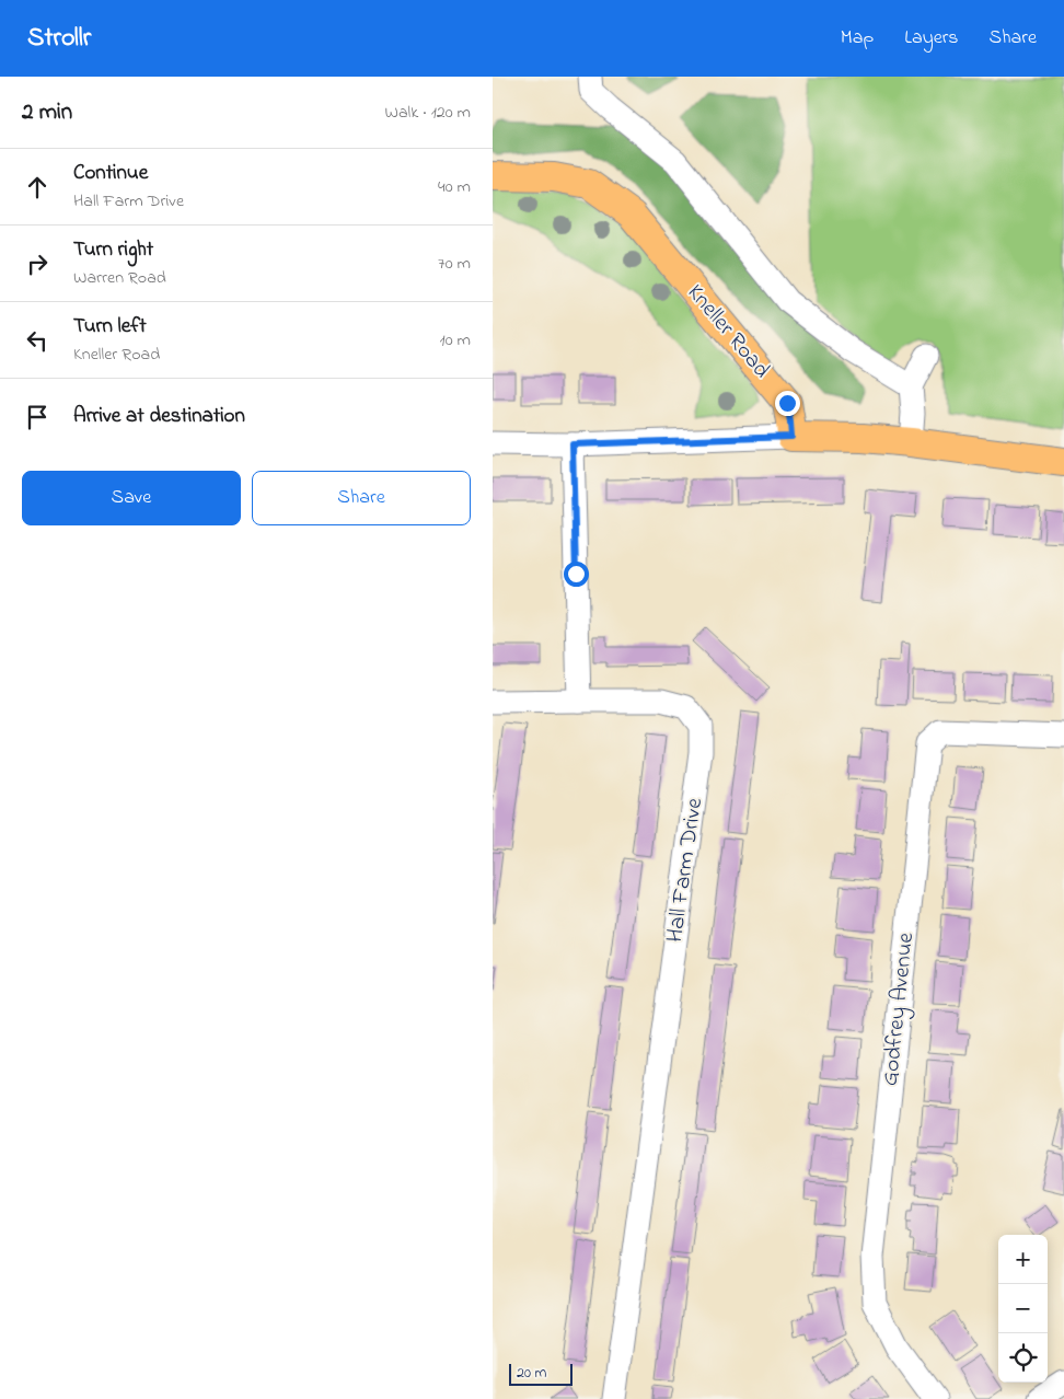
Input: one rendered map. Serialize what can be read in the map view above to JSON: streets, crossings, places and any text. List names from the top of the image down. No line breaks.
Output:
{"streets":{"main road":["Kneller Road"],"street":["Hall Farm Drive","Godfrey Avenue"]},"scale_bar":"20 m","page":{"header":"Strollr","nav":["Map","Layers","Share"],"heading":["2 min","Walk · 120 m"],"list":[["Continue","Hall Farm Drive","40 m"],["Turn right","Warren Road","70 m"],["Turn left","Kneller Road","10 m"],"Arrive at destination"],"buttons":["Save","Share"],"map_buttons":["+","−"],"scale":"20 m"}}
